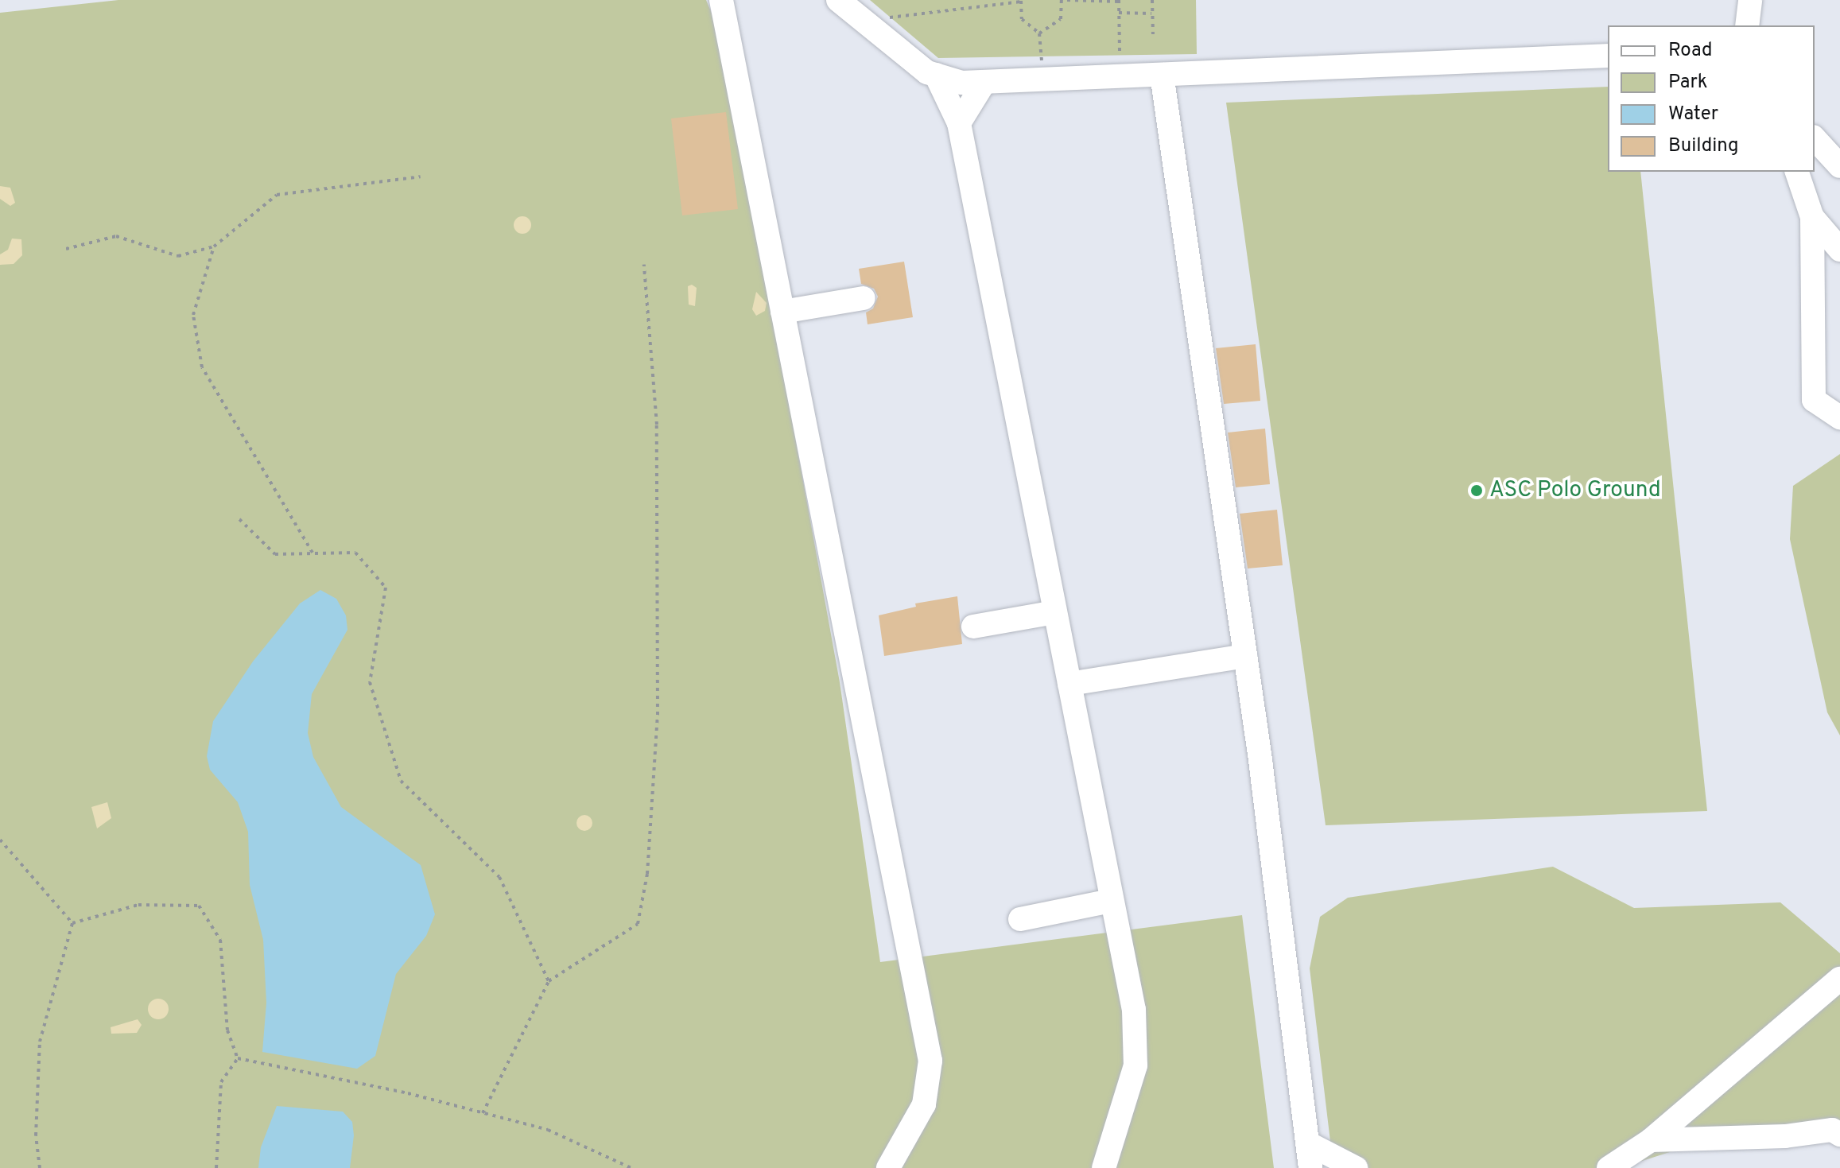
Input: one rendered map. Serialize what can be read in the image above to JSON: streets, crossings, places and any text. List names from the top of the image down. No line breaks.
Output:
{"places":["ASC Polo Ground"],"legend":["Road","Park","Water","Building"]}
